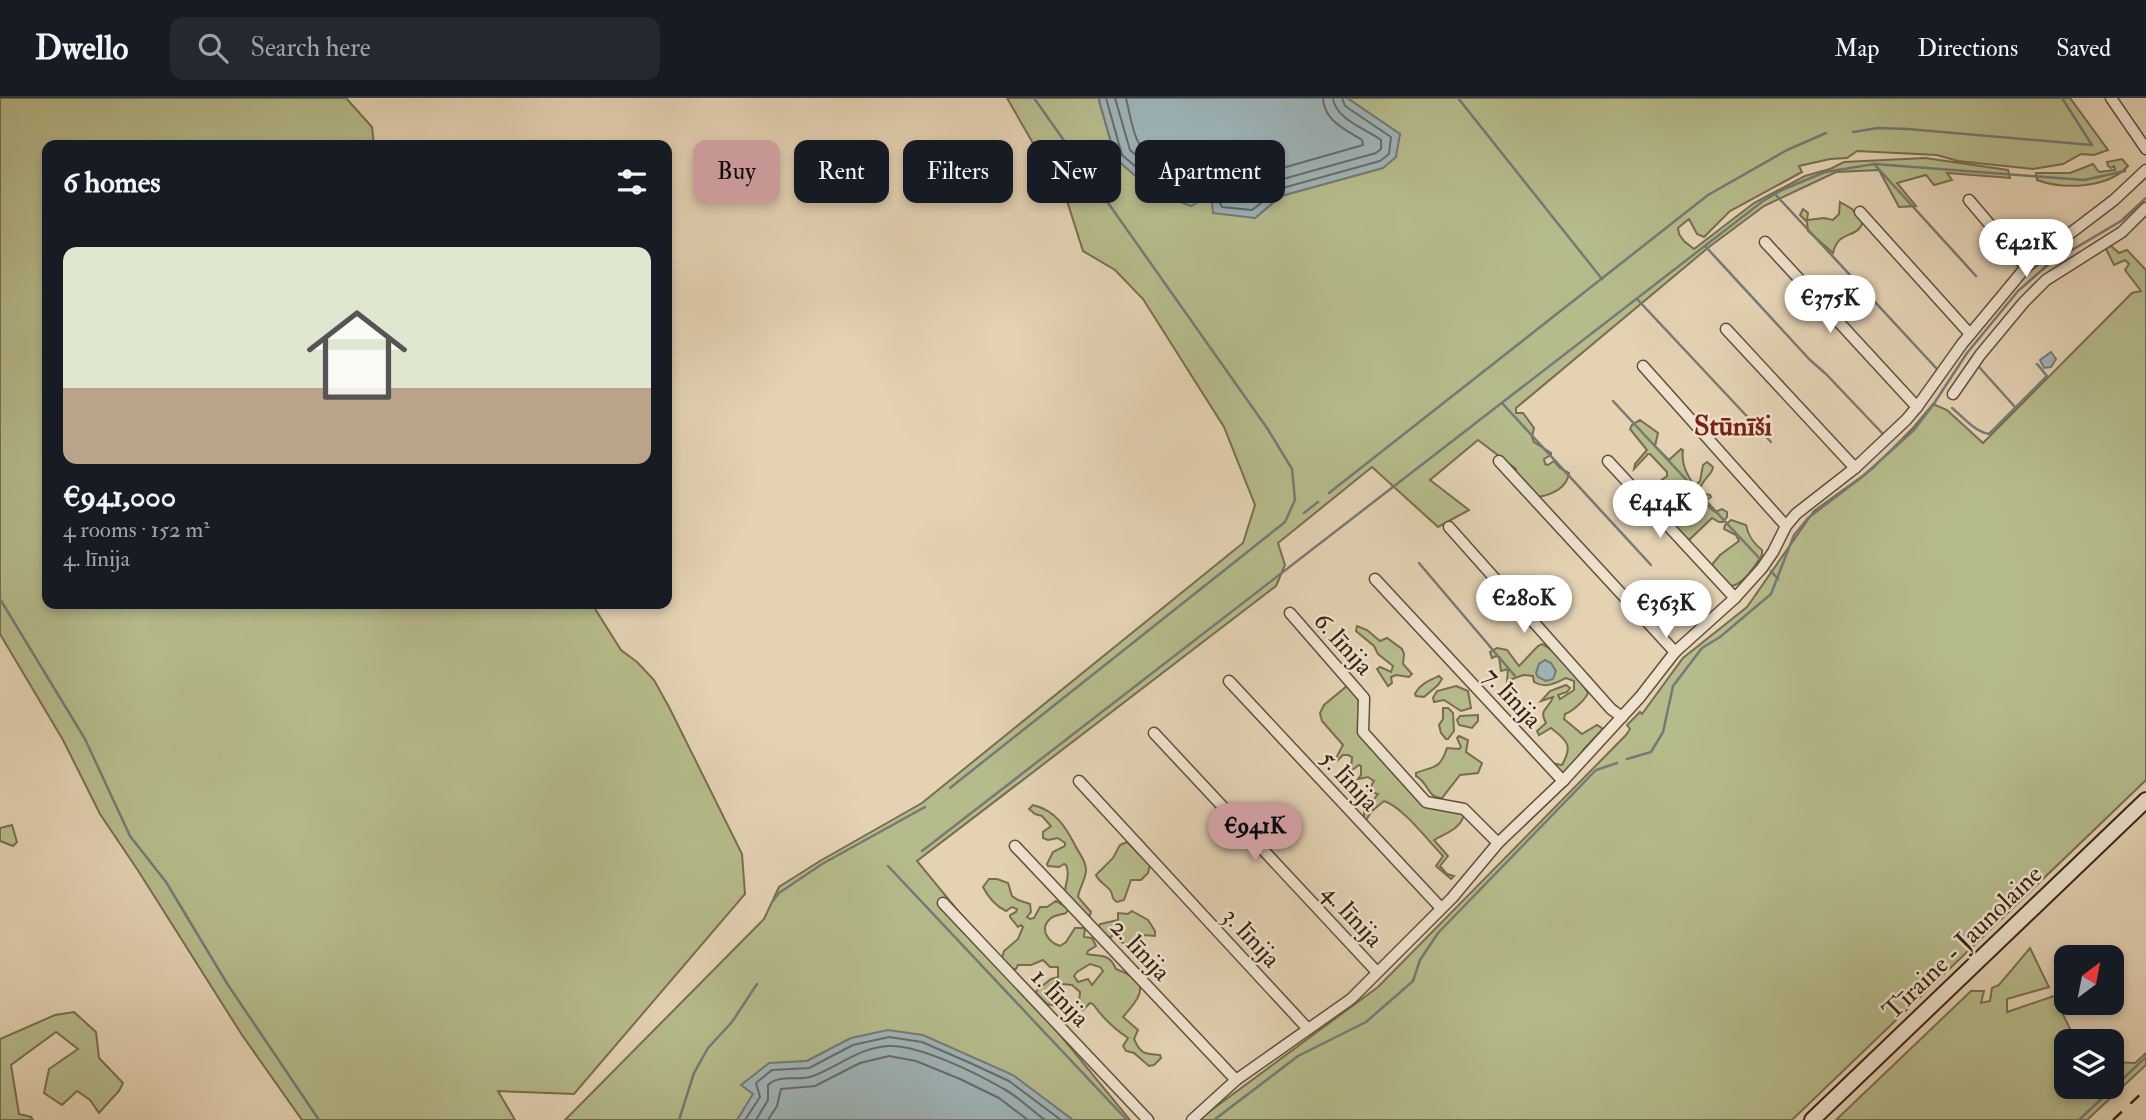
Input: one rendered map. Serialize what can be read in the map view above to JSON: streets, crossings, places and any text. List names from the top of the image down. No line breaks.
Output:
{"streets":{"main road":["Tīraine - Jaunolaine"],"street":["6. līnija","7. līnija","5. līnija","4. līnija","3. līnija","2. līnija","1. līnija"]},"districts":["Stūnīši"],"north":"top right","page":{"header":"Dwello","search":"Search here","nav":["Map","Directions","Saved"],"chip":["Buy","Rent","Filters","New","Apartment"],"heading":"6 homes","price":["€421K","€375K","€414K","€280K","€363K","€941K"],"list":[{"name":"€941,000","note":"4 rooms · 152 m² · 4. līnija"}]}}
